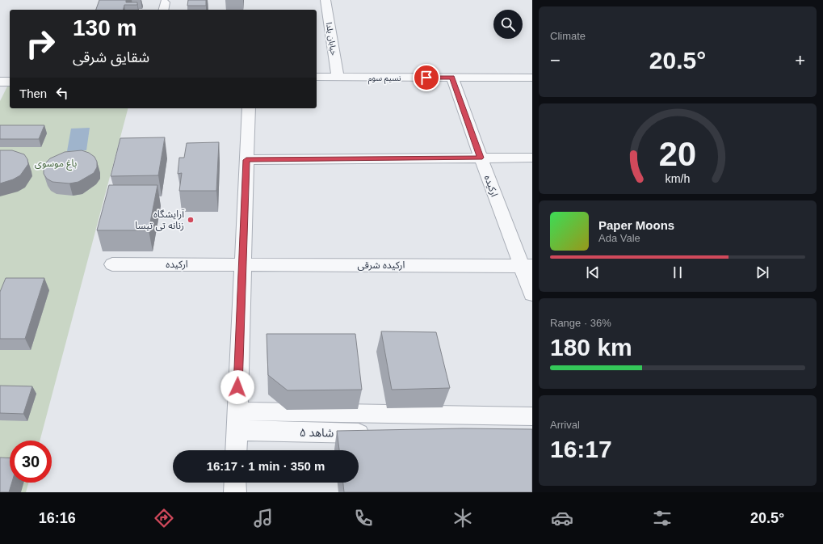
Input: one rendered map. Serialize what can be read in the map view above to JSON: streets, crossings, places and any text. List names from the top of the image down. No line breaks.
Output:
{"streets":{"street":["خیابان یلدا","نسیم سوم","ارکیده","ارکیده شرقی","شاهد ۵"]},"crossings":[["خیابان یلدا","نسیم سوم"],["نسیم سوم","ارکیده"],["ارکیده","ارکیده شرقی"]],"parks":["باغ موسوی"],"places":["آرایشگاه زنانه تی تیسا"],"page":{"tile":["Climate",["Range · 36%","180 km"],["Arrival","16:17"]],"turn":["130 m","شقایق شرقی"],"heat":["−","20.5°","+"],"then":"Then","song":["Paper Moons","Ada Vale"],"limit":"30","trip":"16:17 · 1 min · 350 m","tabs":["16:16","20.5°"],"gauge":["20","km/h"]}}
